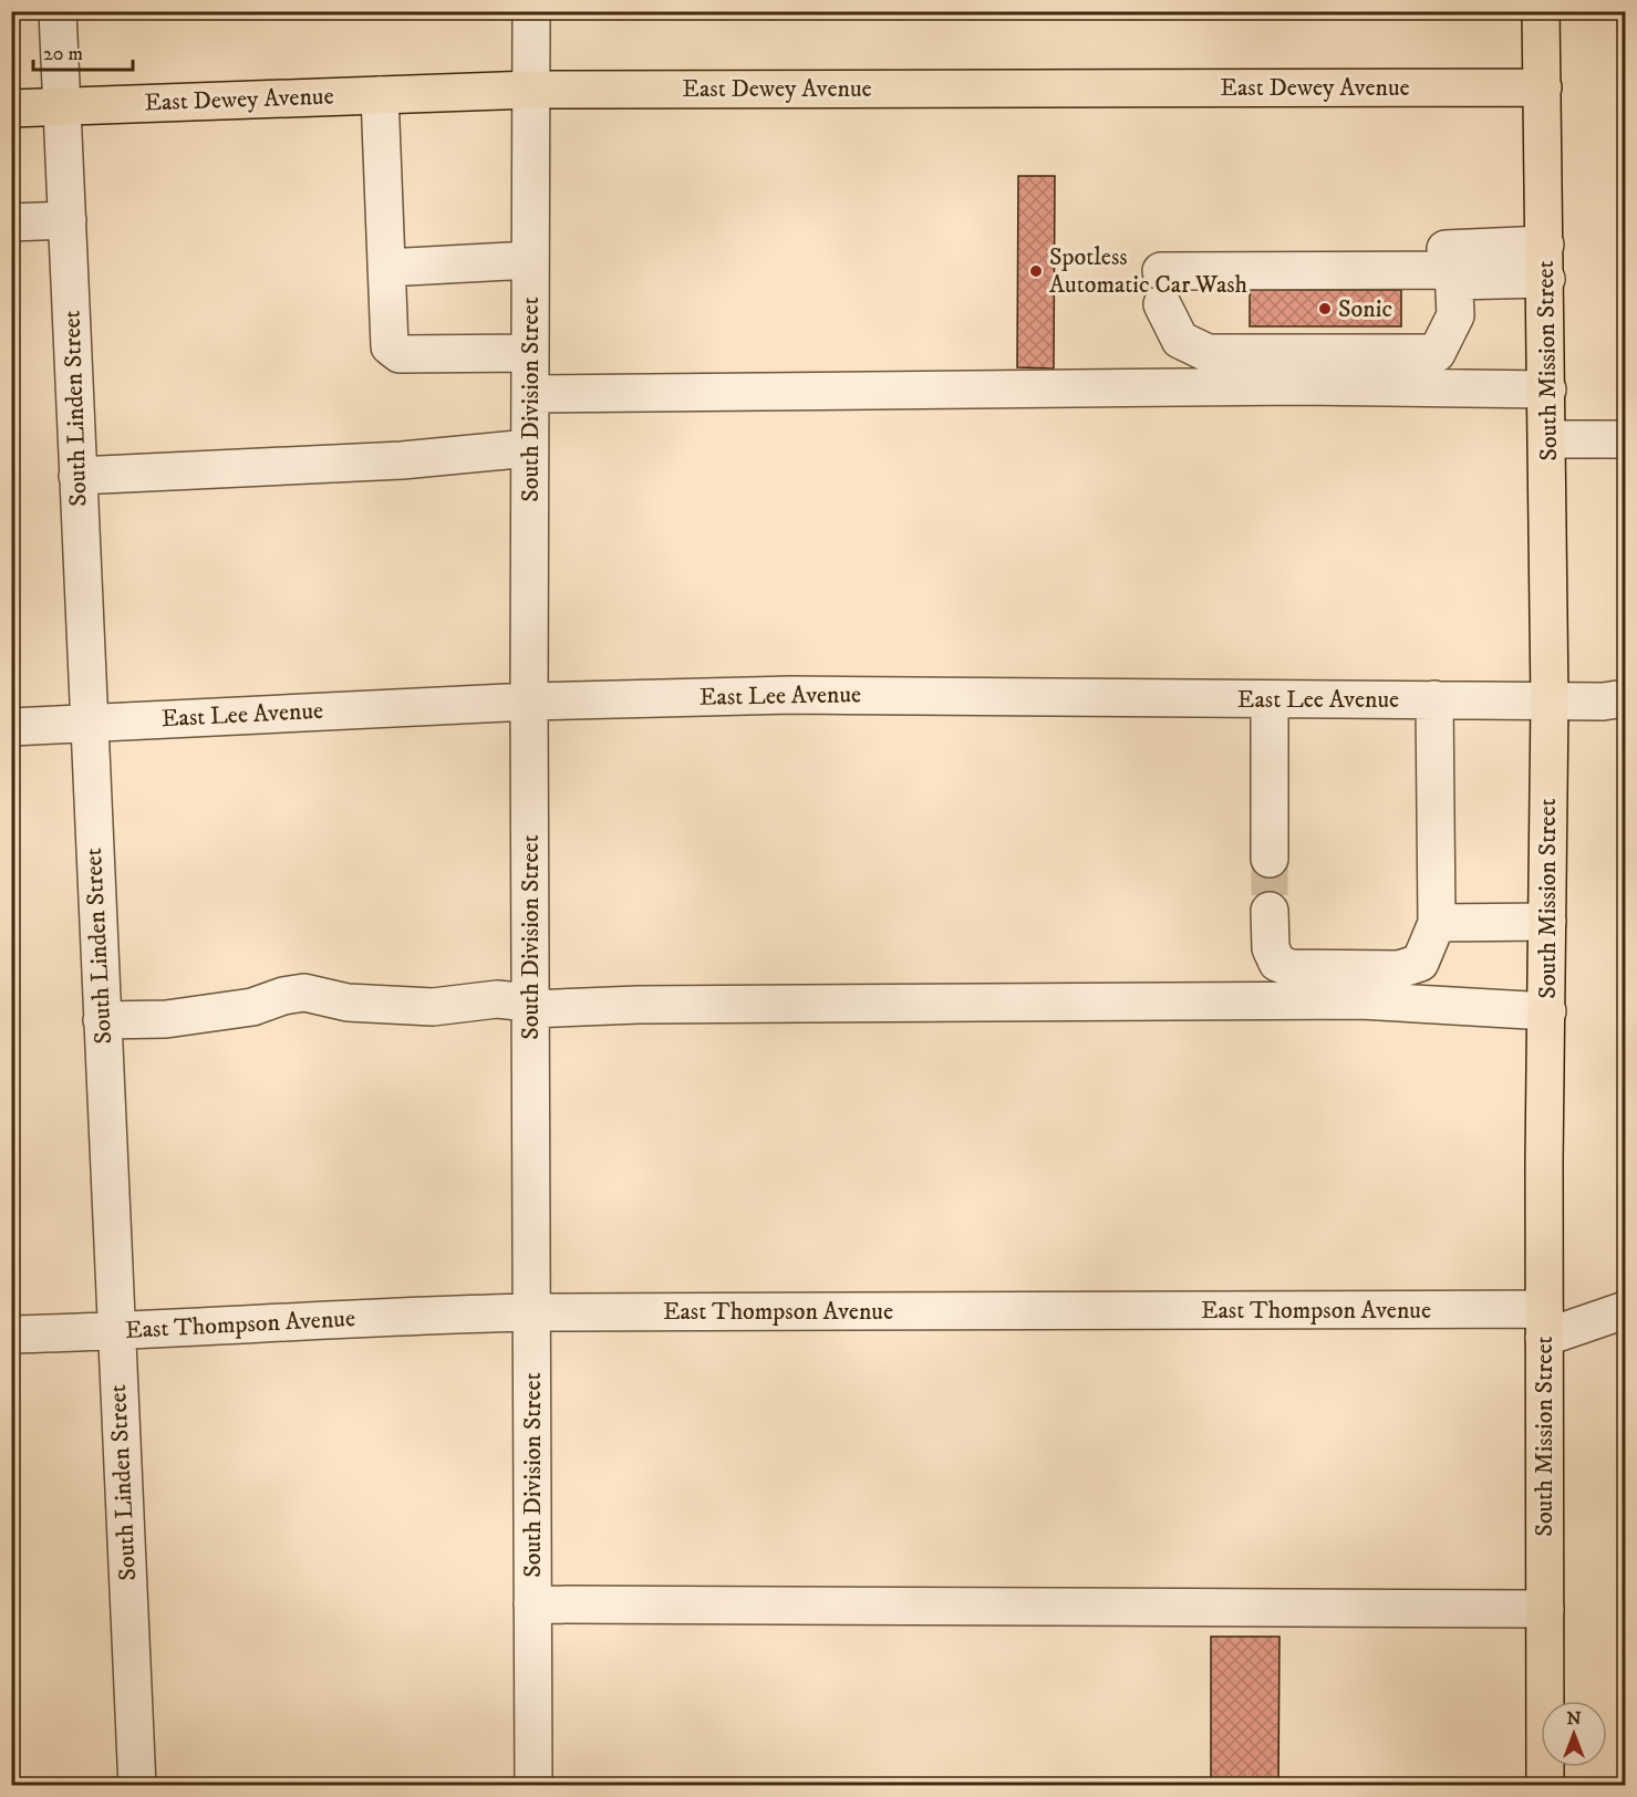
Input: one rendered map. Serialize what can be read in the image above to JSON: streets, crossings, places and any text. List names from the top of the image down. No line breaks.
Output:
{"streets":{"main road":["East Dewey Avenue","South Mission Street"],"street":["South Division Street","South Linden Street","East Lee Avenue","East Thompson Avenue"]},"crossings":[["East Dewey Avenue","South Mission Street"],["East Dewey Avenue","South Division Street"],["East Dewey Avenue","South Linden Street"],["South Mission Street","East Lee Avenue"],["South Mission Street","East Thompson Avenue"],["South Division Street","East Lee Avenue"],["South Division Street","East Thompson Avenue"],["South Linden Street","East Lee Avenue"],["South Linden Street","East Thompson Avenue"]],"places":["Spotless Automatic Car Wash","Sonic"],"scale_bar":"20 m","north":"top"}
